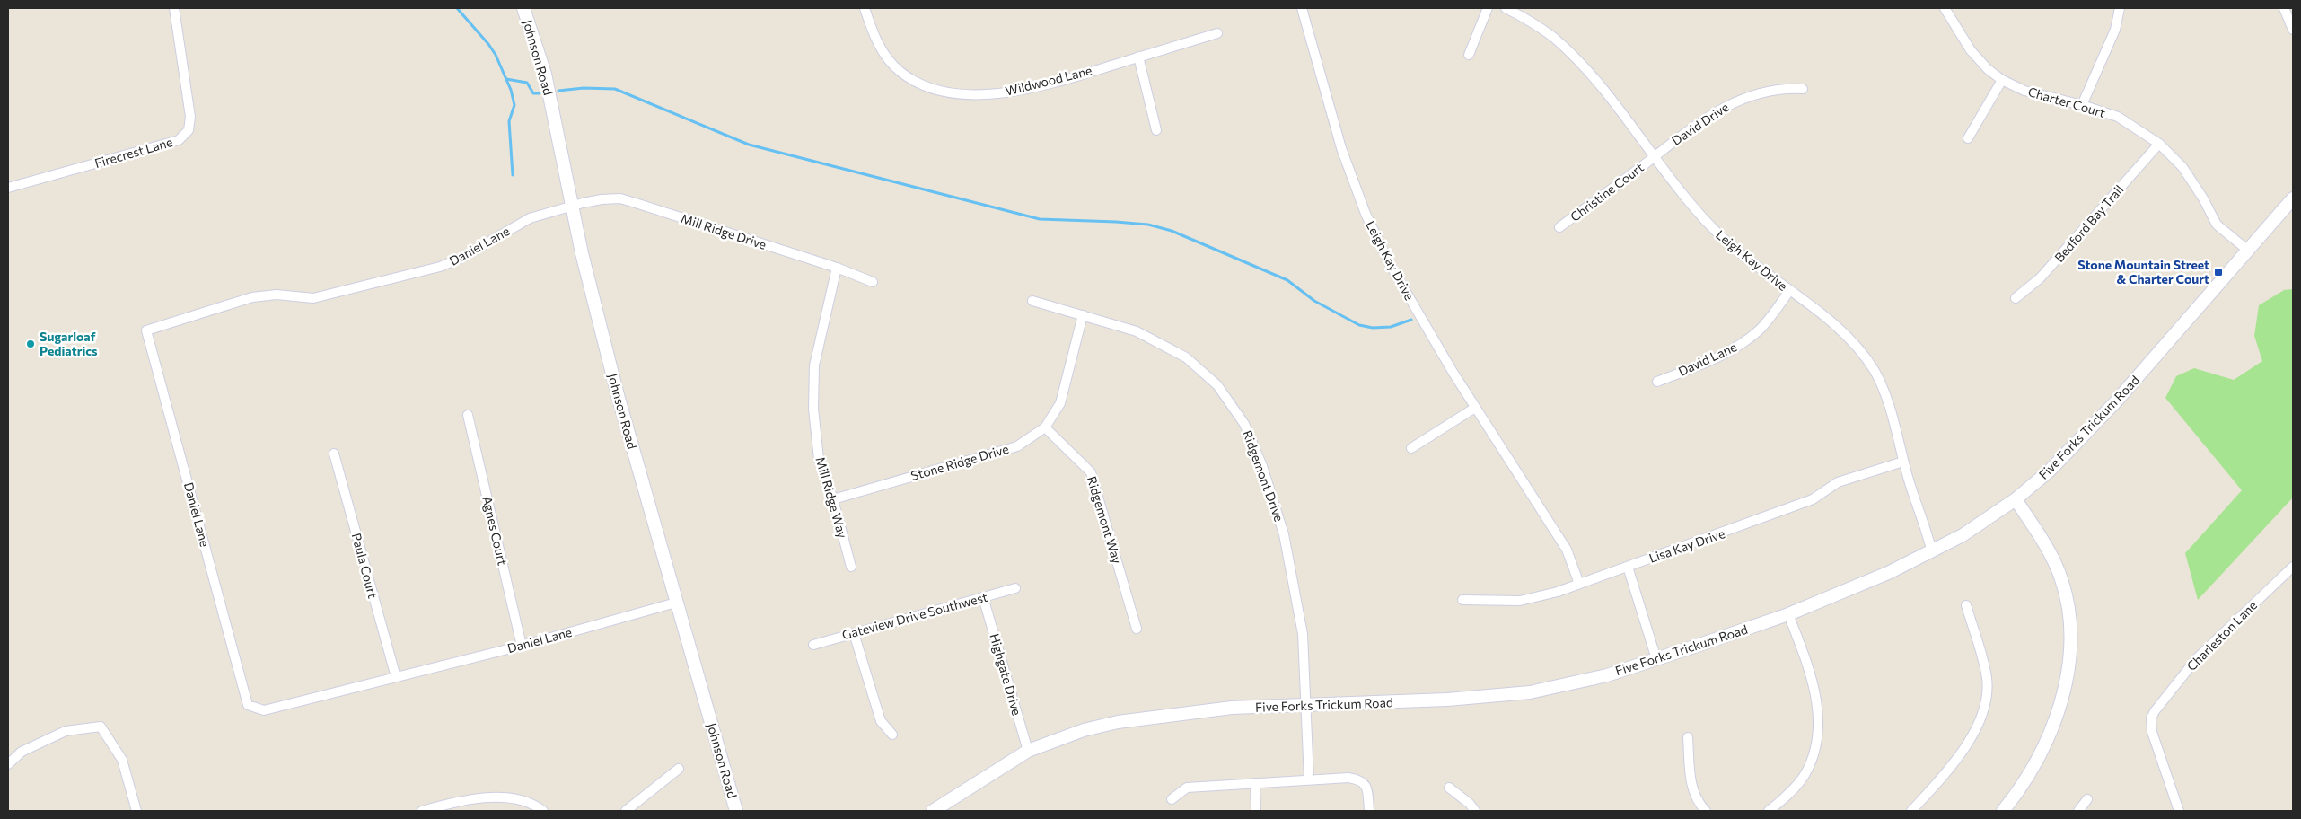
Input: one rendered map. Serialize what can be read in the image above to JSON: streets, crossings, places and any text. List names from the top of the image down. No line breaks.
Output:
{"streets":{"main road":["Johnson Road","Five Forks Trickum Road"],"street":["Wildwood Lane","Charter Court","David Drive","Firecrest Lane","Christine Court","Bedford Bay Trail","Mill Ridge Drive","Daniel Lane","Leigh Kay Drive","David Lane","Stone Ridge Drive","Ridgemont Drive","Mill Ridge Way","Ridgemont Way","Agnes Court","Lisa Kay Drive","Paula Court","Gateview Drive Southwest","Charleston Lane","Highgate Drive"]},"crossings":[["Johnson Road","Mill Ridge Drive"],["Johnson Road","Daniel Lane"],["Charter Court","Bedford Bay Trail"],["Charter Court","Five Forks Trickum Road"],["David Drive","Christine Court"],["David Drive","Leigh Kay Drive"],["Christine Court","Leigh Kay Drive"],["Mill Ridge Drive","Daniel Lane"],["Mill Ridge Drive","Mill Ridge Way"],["Daniel Lane","Agnes Court"],["Daniel Lane","Paula Court"],["Leigh Kay Drive","David Lane"],["Leigh Kay Drive","Five Forks Trickum Road"],["Leigh Kay Drive","Lisa Kay Drive"],["Five Forks Trickum Road","Ridgemont Drive"],["Five Forks Trickum Road","Highgate Drive"],["Stone Ridge Drive","Ridgemont Drive"],["Stone Ridge Drive","Mill Ridge Way"],["Stone Ridge Drive","Ridgemont Way"],["Gateview Drive Southwest","Highgate Drive"]],"places":{"transit":["Stone Mountain Street & Charter Court"],"other":["Sugarloaf Pediatrics"]}}
